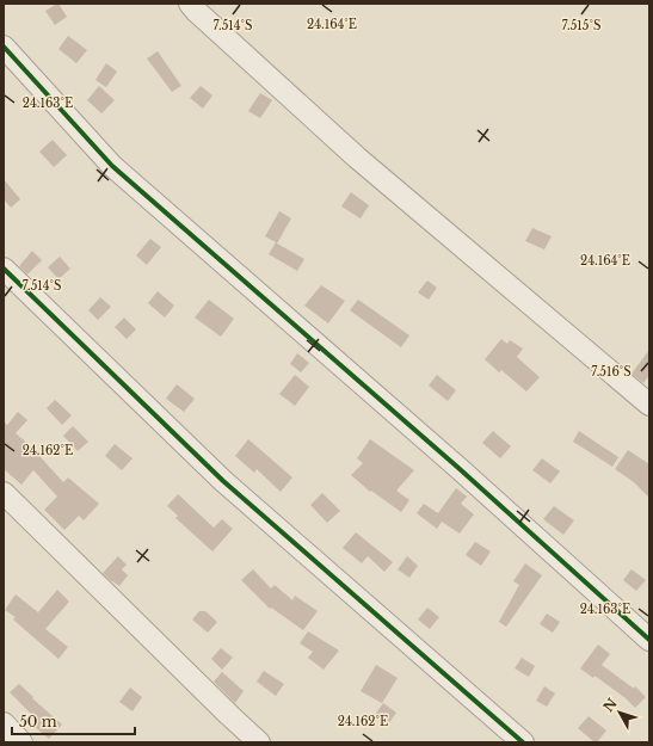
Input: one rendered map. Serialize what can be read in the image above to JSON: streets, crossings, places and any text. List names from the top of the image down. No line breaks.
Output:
{"scale_bar":"50 m","north":"top left","coordinates":["24.164°E","7.514°S","7.515°S","24.163°E","7.516°S","24.162°E"]}
